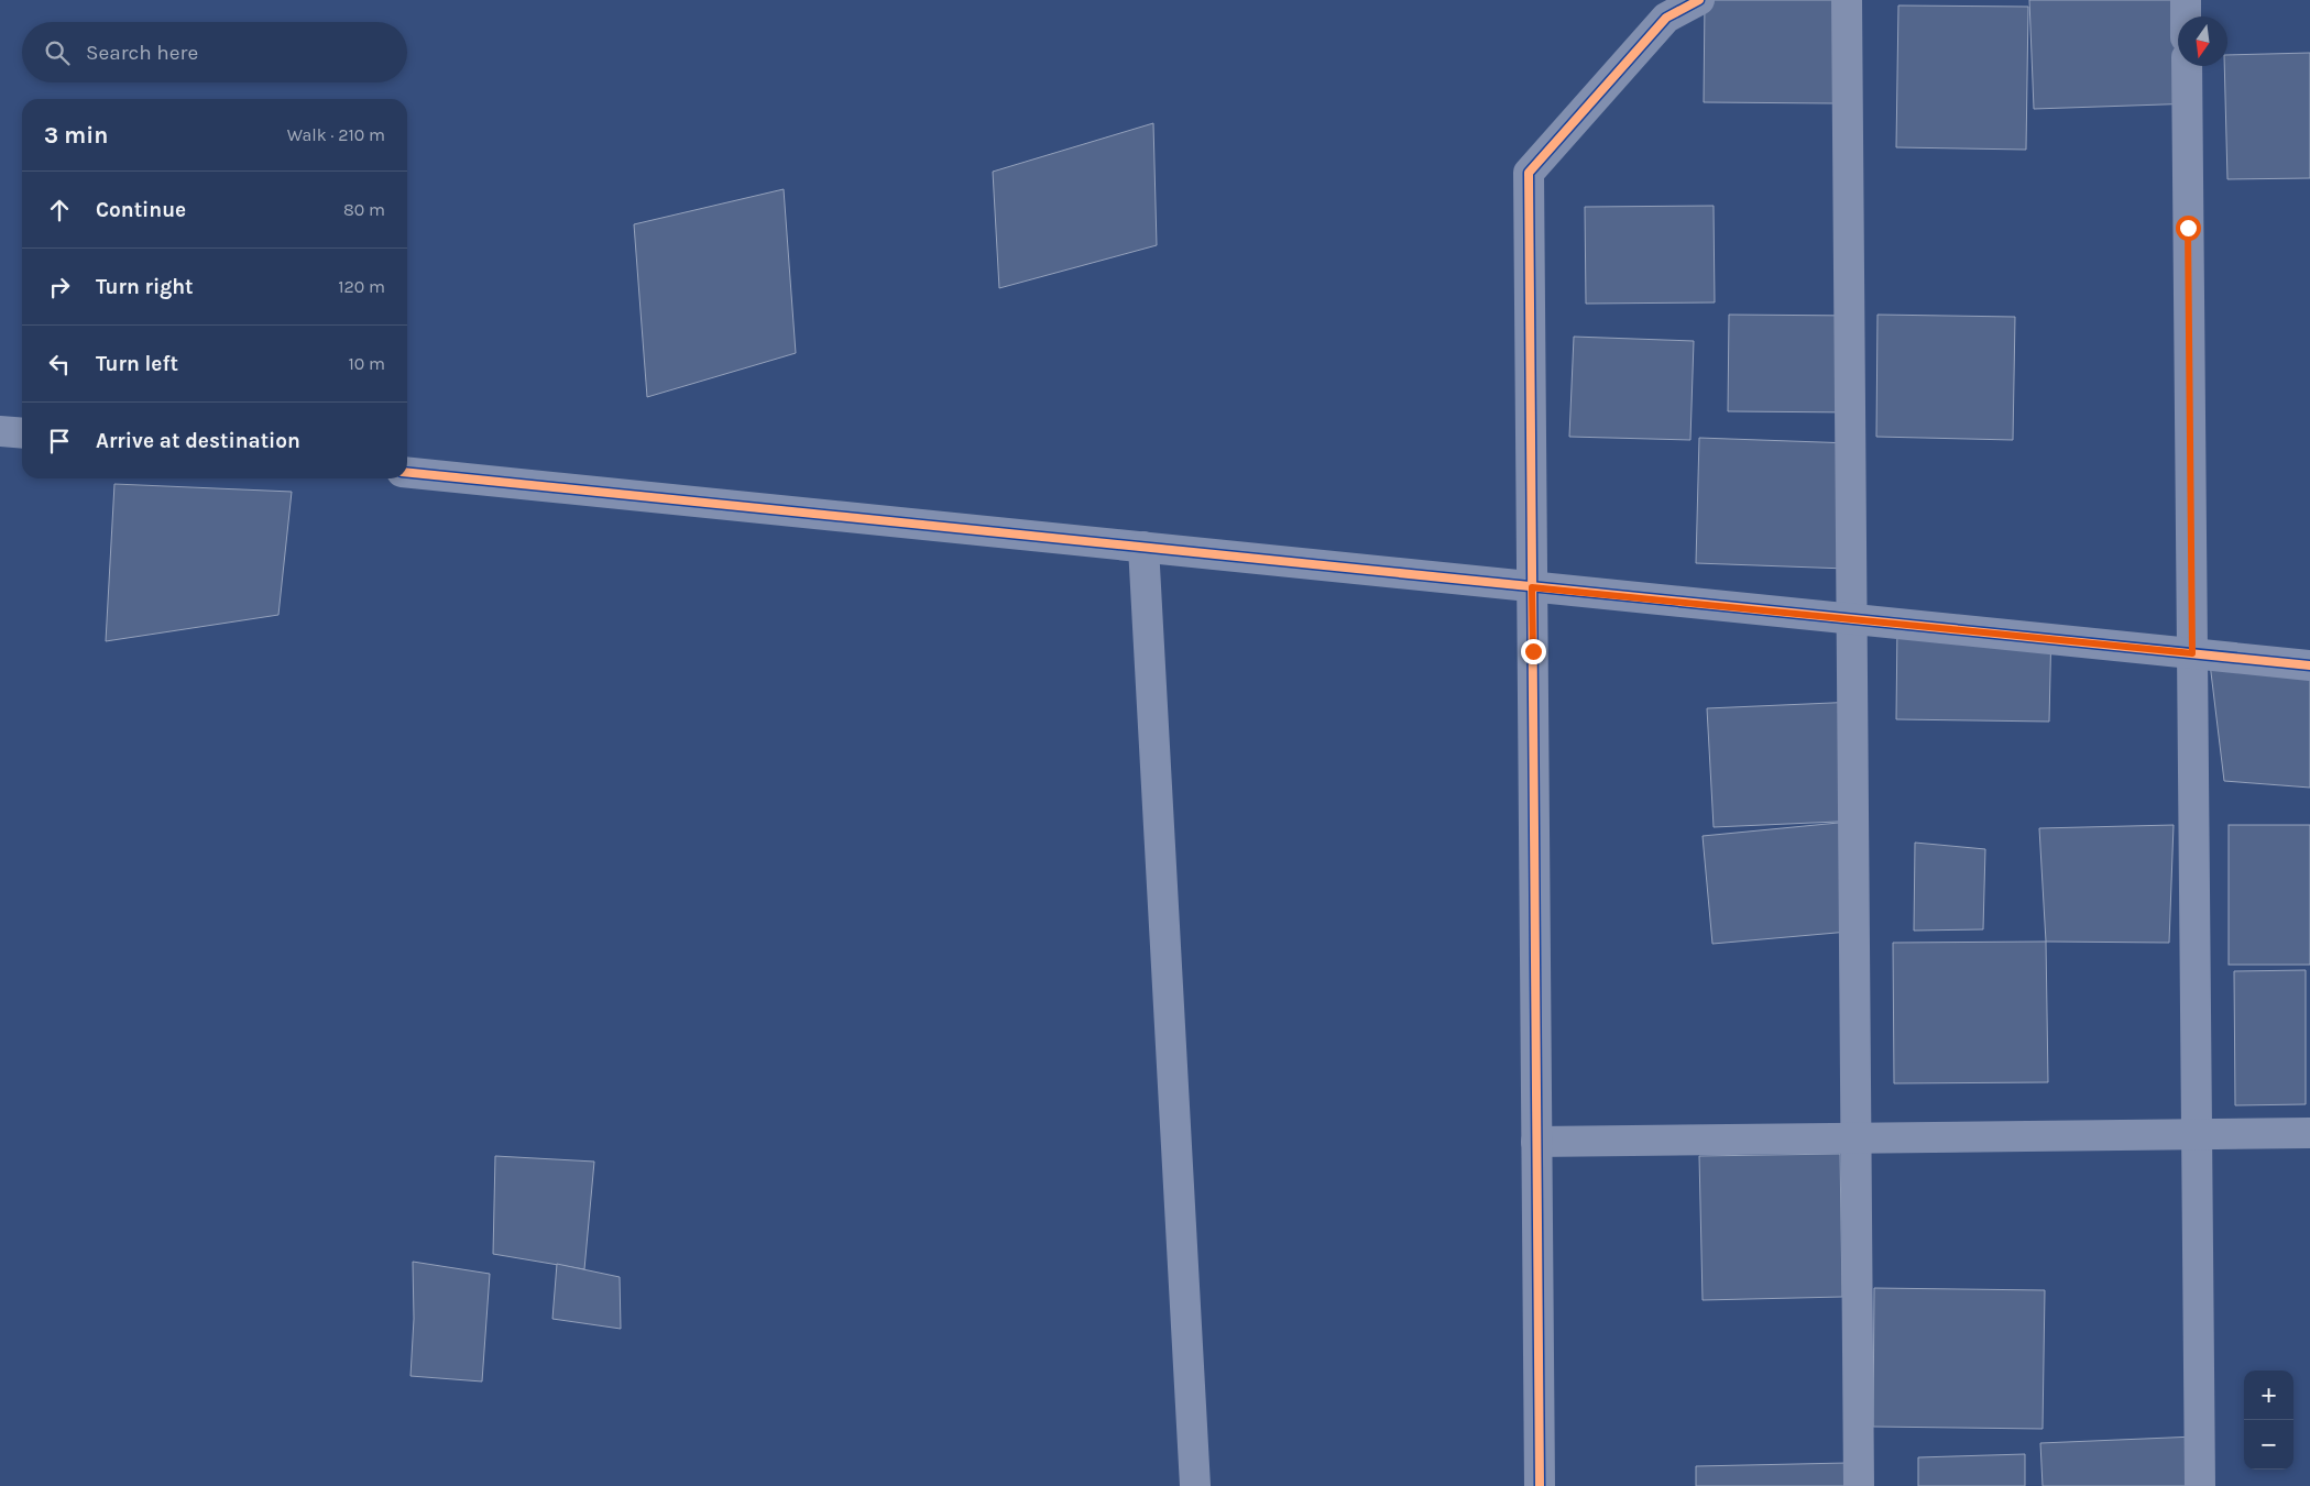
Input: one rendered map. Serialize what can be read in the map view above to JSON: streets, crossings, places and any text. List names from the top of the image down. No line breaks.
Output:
{"north":"bottom","page":{"search":"Search here","heading":["3 min","Walk · 210 m"],"list":[["Continue","80 m"],["Turn right","120 m"],["Turn left","10 m"],"Arrive at destination"],"map_buttons":["+","−"]}}
